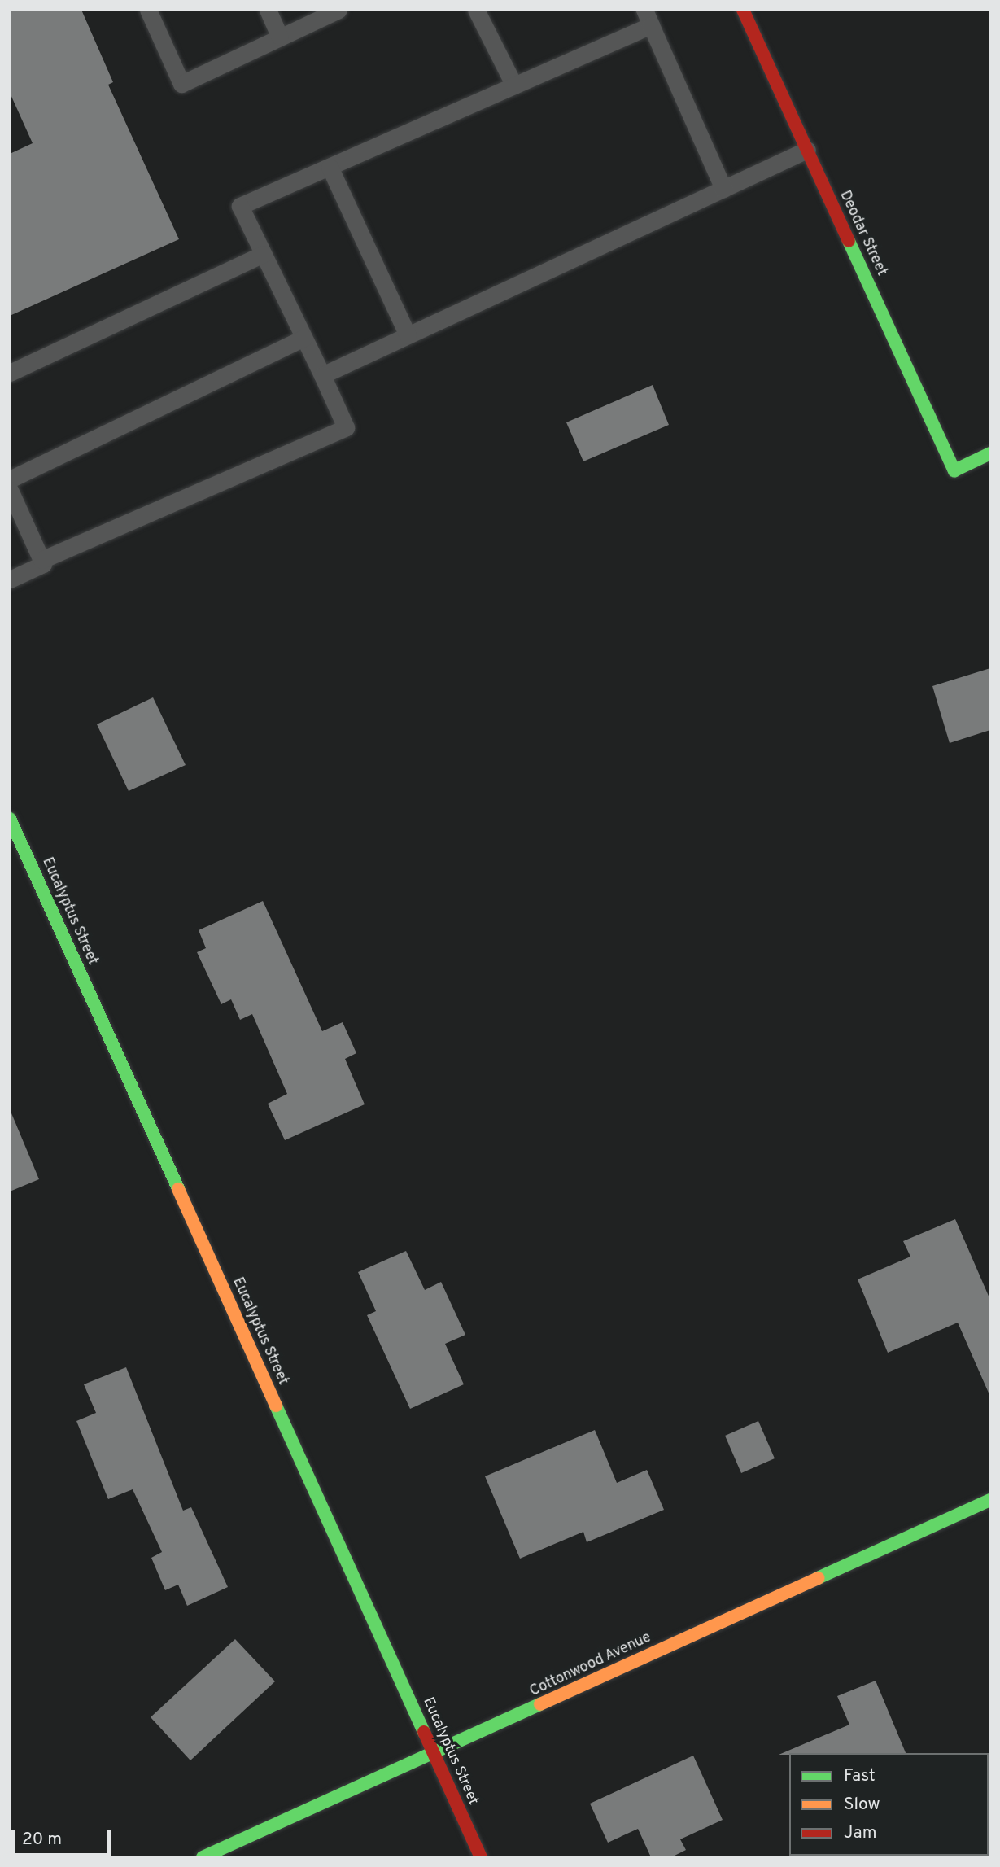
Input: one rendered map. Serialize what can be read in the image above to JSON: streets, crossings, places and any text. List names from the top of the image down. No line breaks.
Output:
{"streets":{"street":["Deodar Street","Eucalyptus Street","Cottonwood Avenue"]},"crossings":[["Eucalyptus Street","Cottonwood Avenue"]],"legend":["Fast","Slow","Jam"],"scale_bar":"20 m"}
